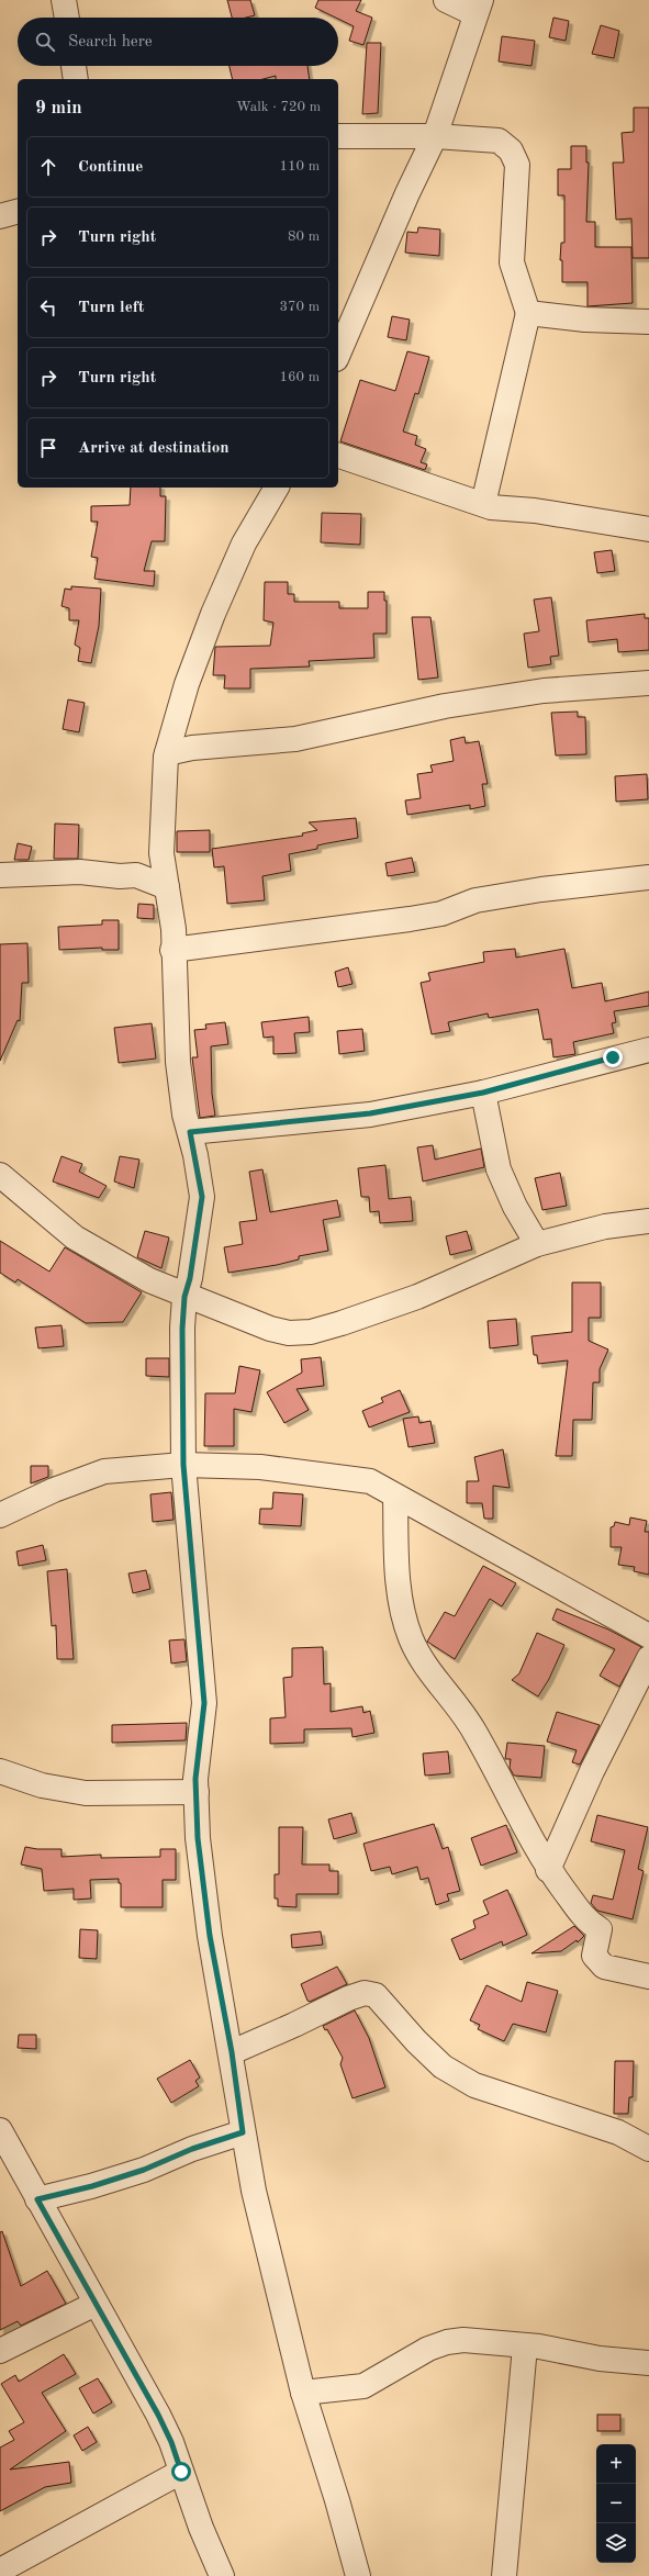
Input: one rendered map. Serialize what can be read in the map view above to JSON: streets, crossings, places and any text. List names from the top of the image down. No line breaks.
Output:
{"page":{"search":"Search here","heading":["9 min","Walk · 720 m"],"list":[["Continue","110 m"],["Turn right","80 m"],["Turn left","370 m"],["Turn right","160 m"],"Arrive at destination"],"map_buttons":["+","−"]}}
